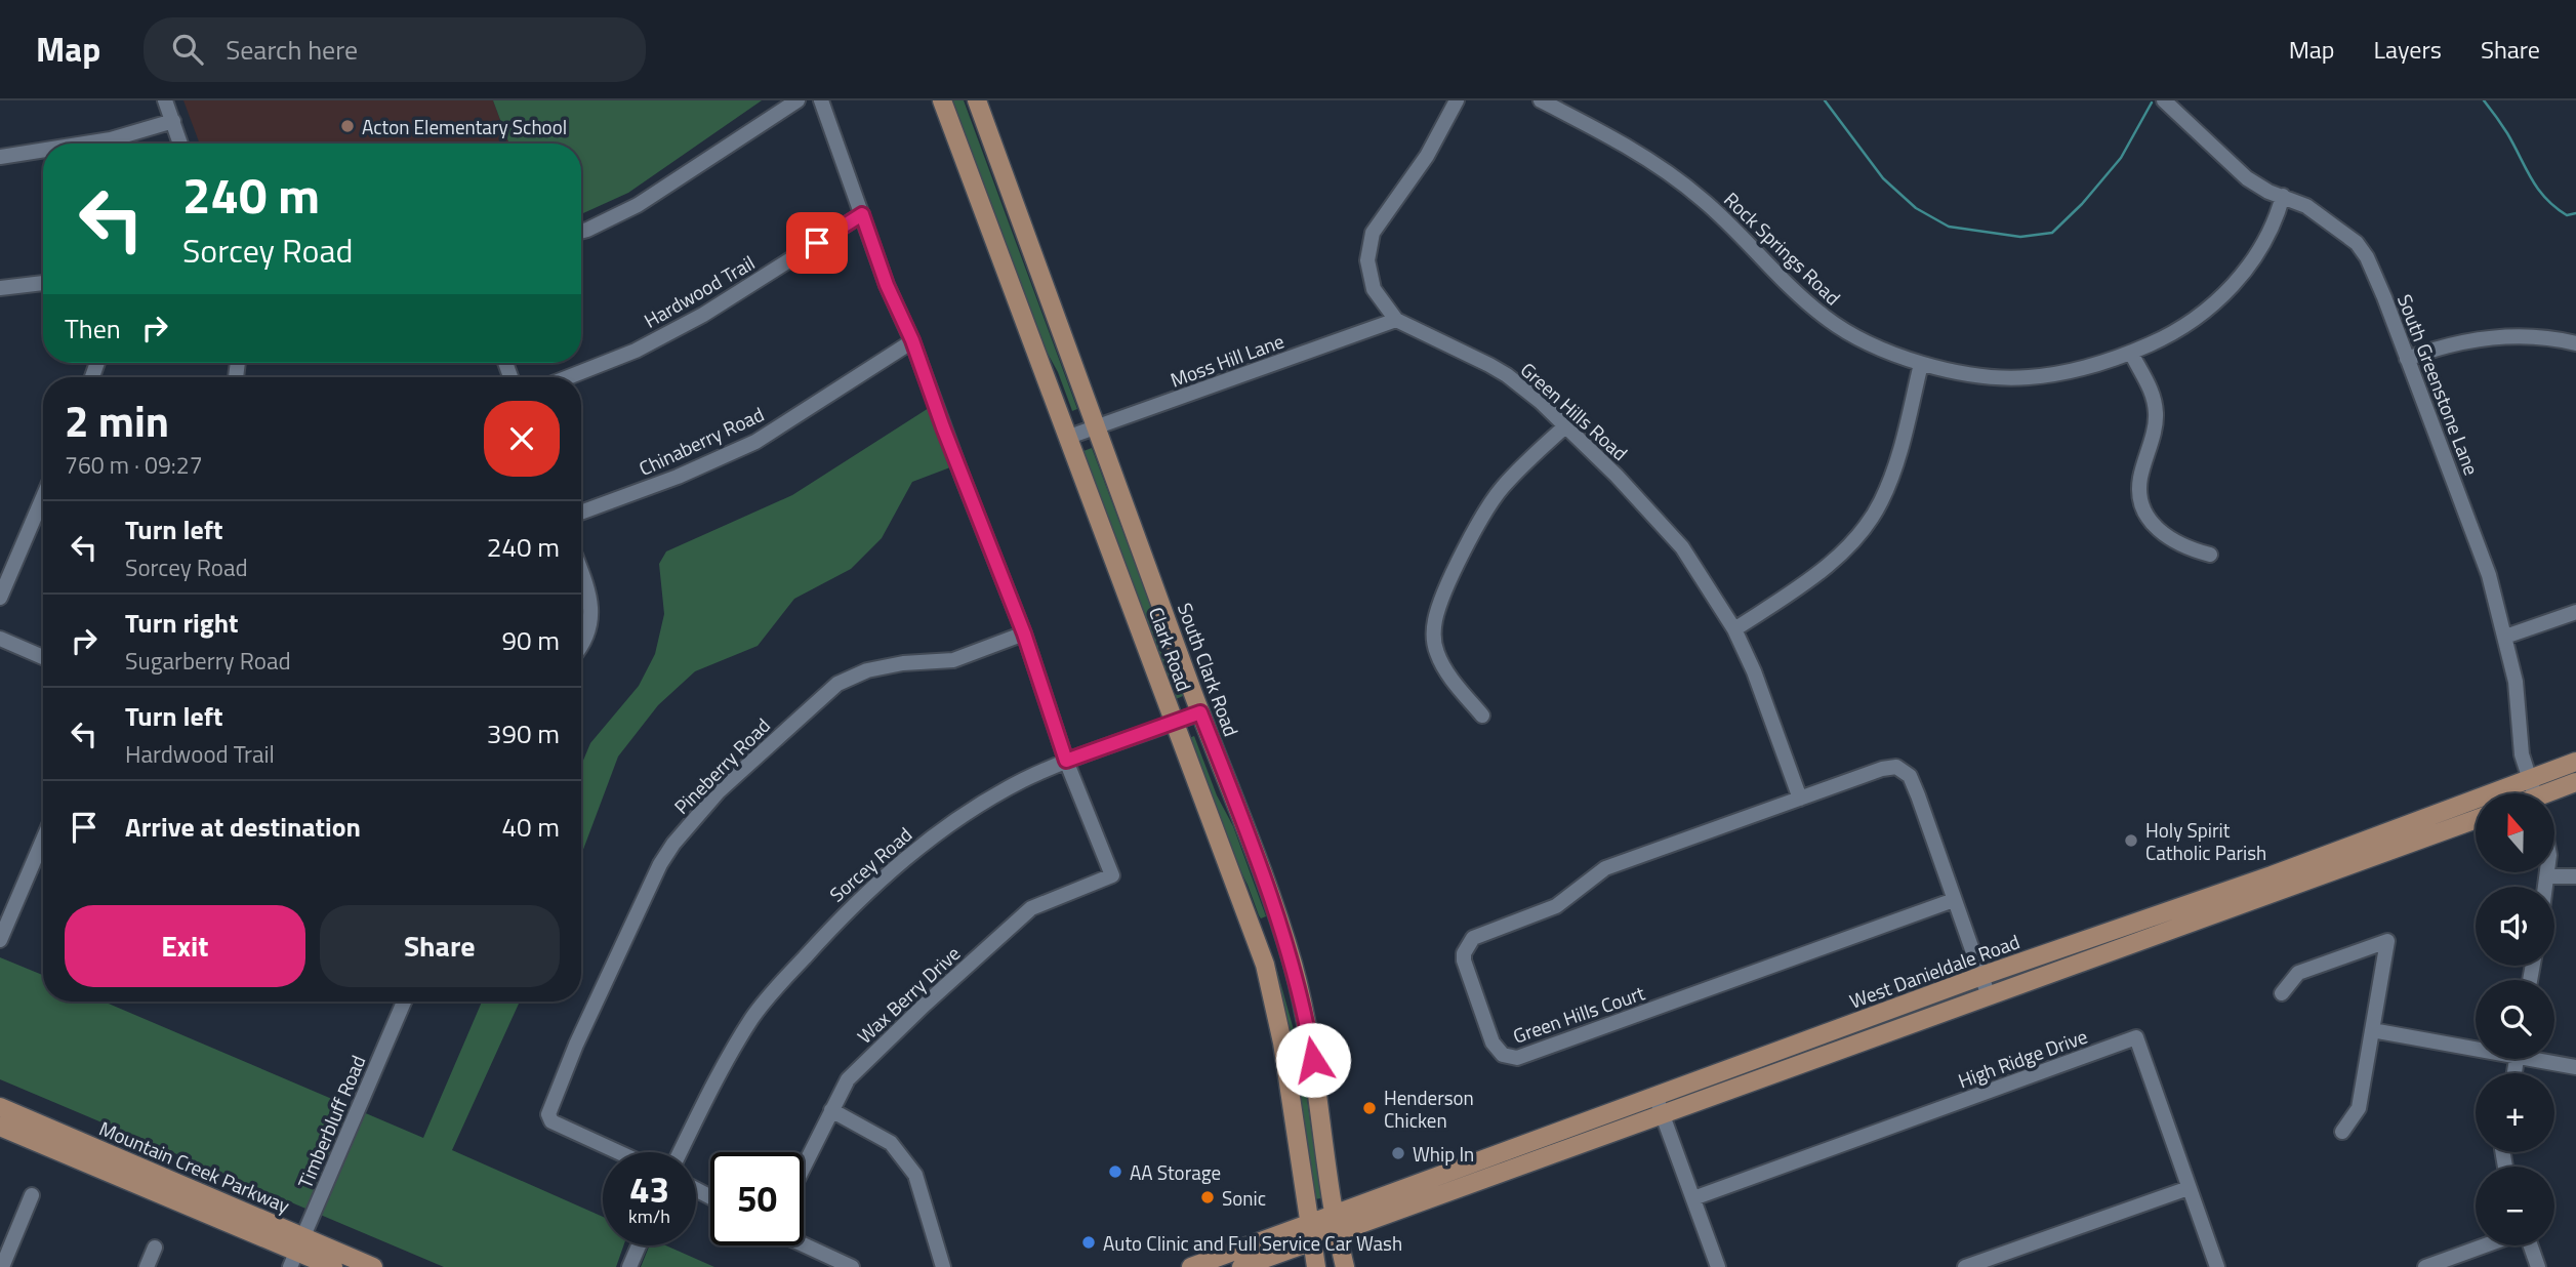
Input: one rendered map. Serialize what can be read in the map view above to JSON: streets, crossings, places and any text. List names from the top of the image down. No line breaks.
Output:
{"streets":{"main road":["Clark Road","South Clark Road","West Danieldale Road","Mountain Creek Parkway"],"street":["Rock Springs Road","Hardwood Trail","Moss Hill Lane","South Greenstone Lane","Green Hills Road","Chinaberry Road","Pineberry Road","Sorcey Road","Wax Berry Drive","Green Hills Court","High Ridge Drive","Timberbluff Road"]},"crossings":[["Rock Springs Road","South Greenstone Lane"],["Moss Hill Lane","Green Hills Road"],["Moss Hill Lane","Clark Road"],["Moss Hill Lane","South Clark Road"],["South Greenstone Lane","West Danieldale Road"],["Green Hills Road","Green Hills Court"],["Clark Road","Sorcey Road"],["Clark Road","West Danieldale Road"],["South Clark Road","Sorcey Road"],["South Clark Road","West Danieldale Road"],["Sorcey Road","Wax Berry Drive"],["West Danieldale Road","Green Hills Court"],["Timberbluff Road","Mountain Creek Parkway"]],"places":["Acton Elementary School","Holy Spirit Catholic Parish","Henderson Chicken","Whip In","AA Storage","Sonic","Auto Clinic and Full Service Car Wash"],"north":"top","page":{"header":"Map","search":"Search here","nav":["Map","Layers","Share"],"turn":["240 m","Sorcey Road"],"then":"Then","heading":["2 min","760 m · 09:27"],"list":[{"name":"Turn left","note":"Sorcey Road","value":"240 m"},{"name":"Turn right","note":"Sugarberry Road","value":"90 m"},{"name":"Turn left","note":"Hardwood Trail","value":"390 m"},{"name":"Arrive at destination","value":"40 m"}],"map_buttons":["+","−"],"buttons":["Exit","Share"],"speed":"43 km/h","limit":"50"}}
